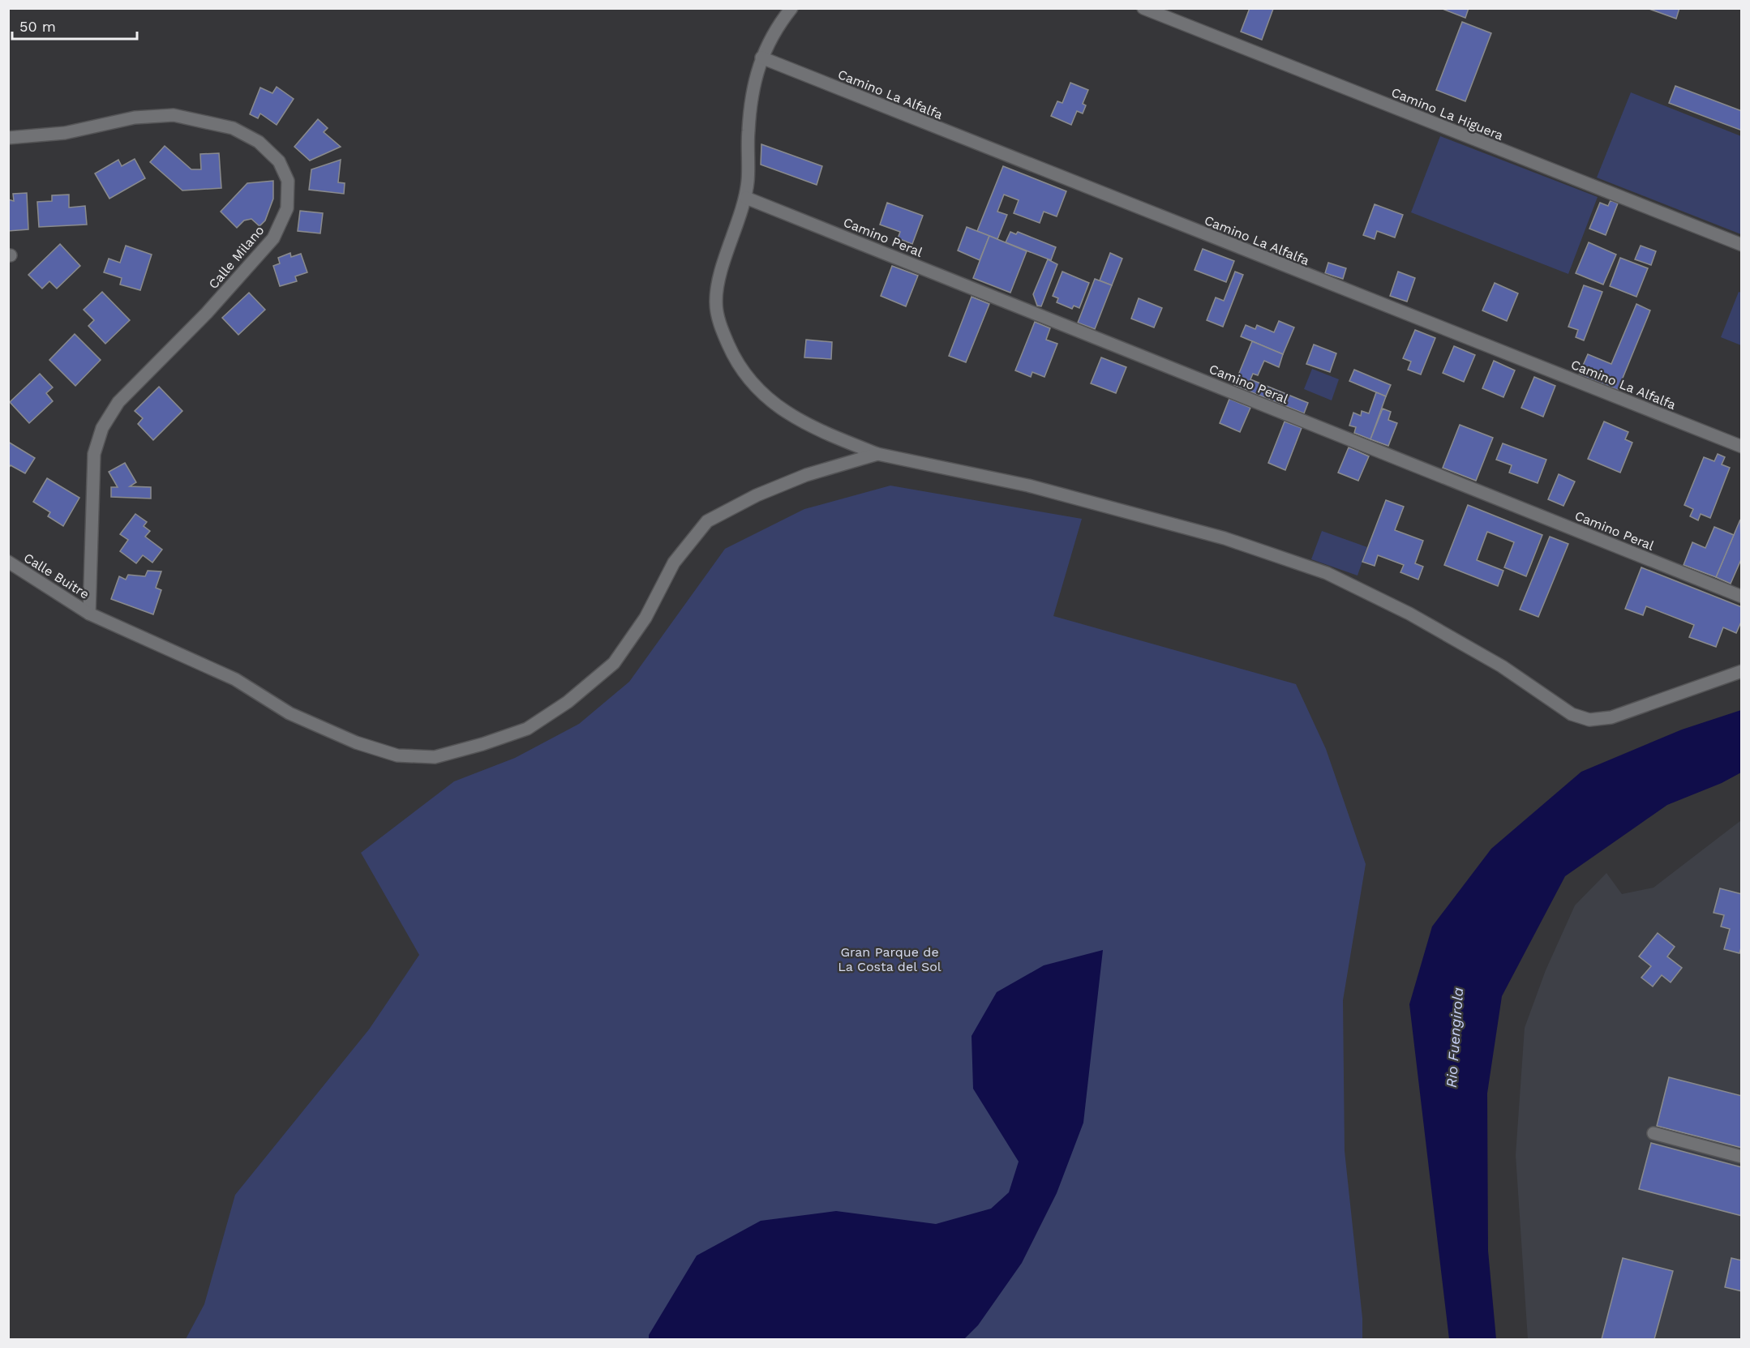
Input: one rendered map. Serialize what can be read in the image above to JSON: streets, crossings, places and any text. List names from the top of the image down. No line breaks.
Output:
{"streets":{"street":["Camino La Alfalfa","Camino La Higuera","Camino Peral","Calle Milano","Calle Buitre"]},"crossings":[["Calle Milano","Calle Buitre"]],"water":["Rio Fuengirola"],"parks":["Gran Parque de La Costa del Sol"],"scale_bar":"50 m"}
